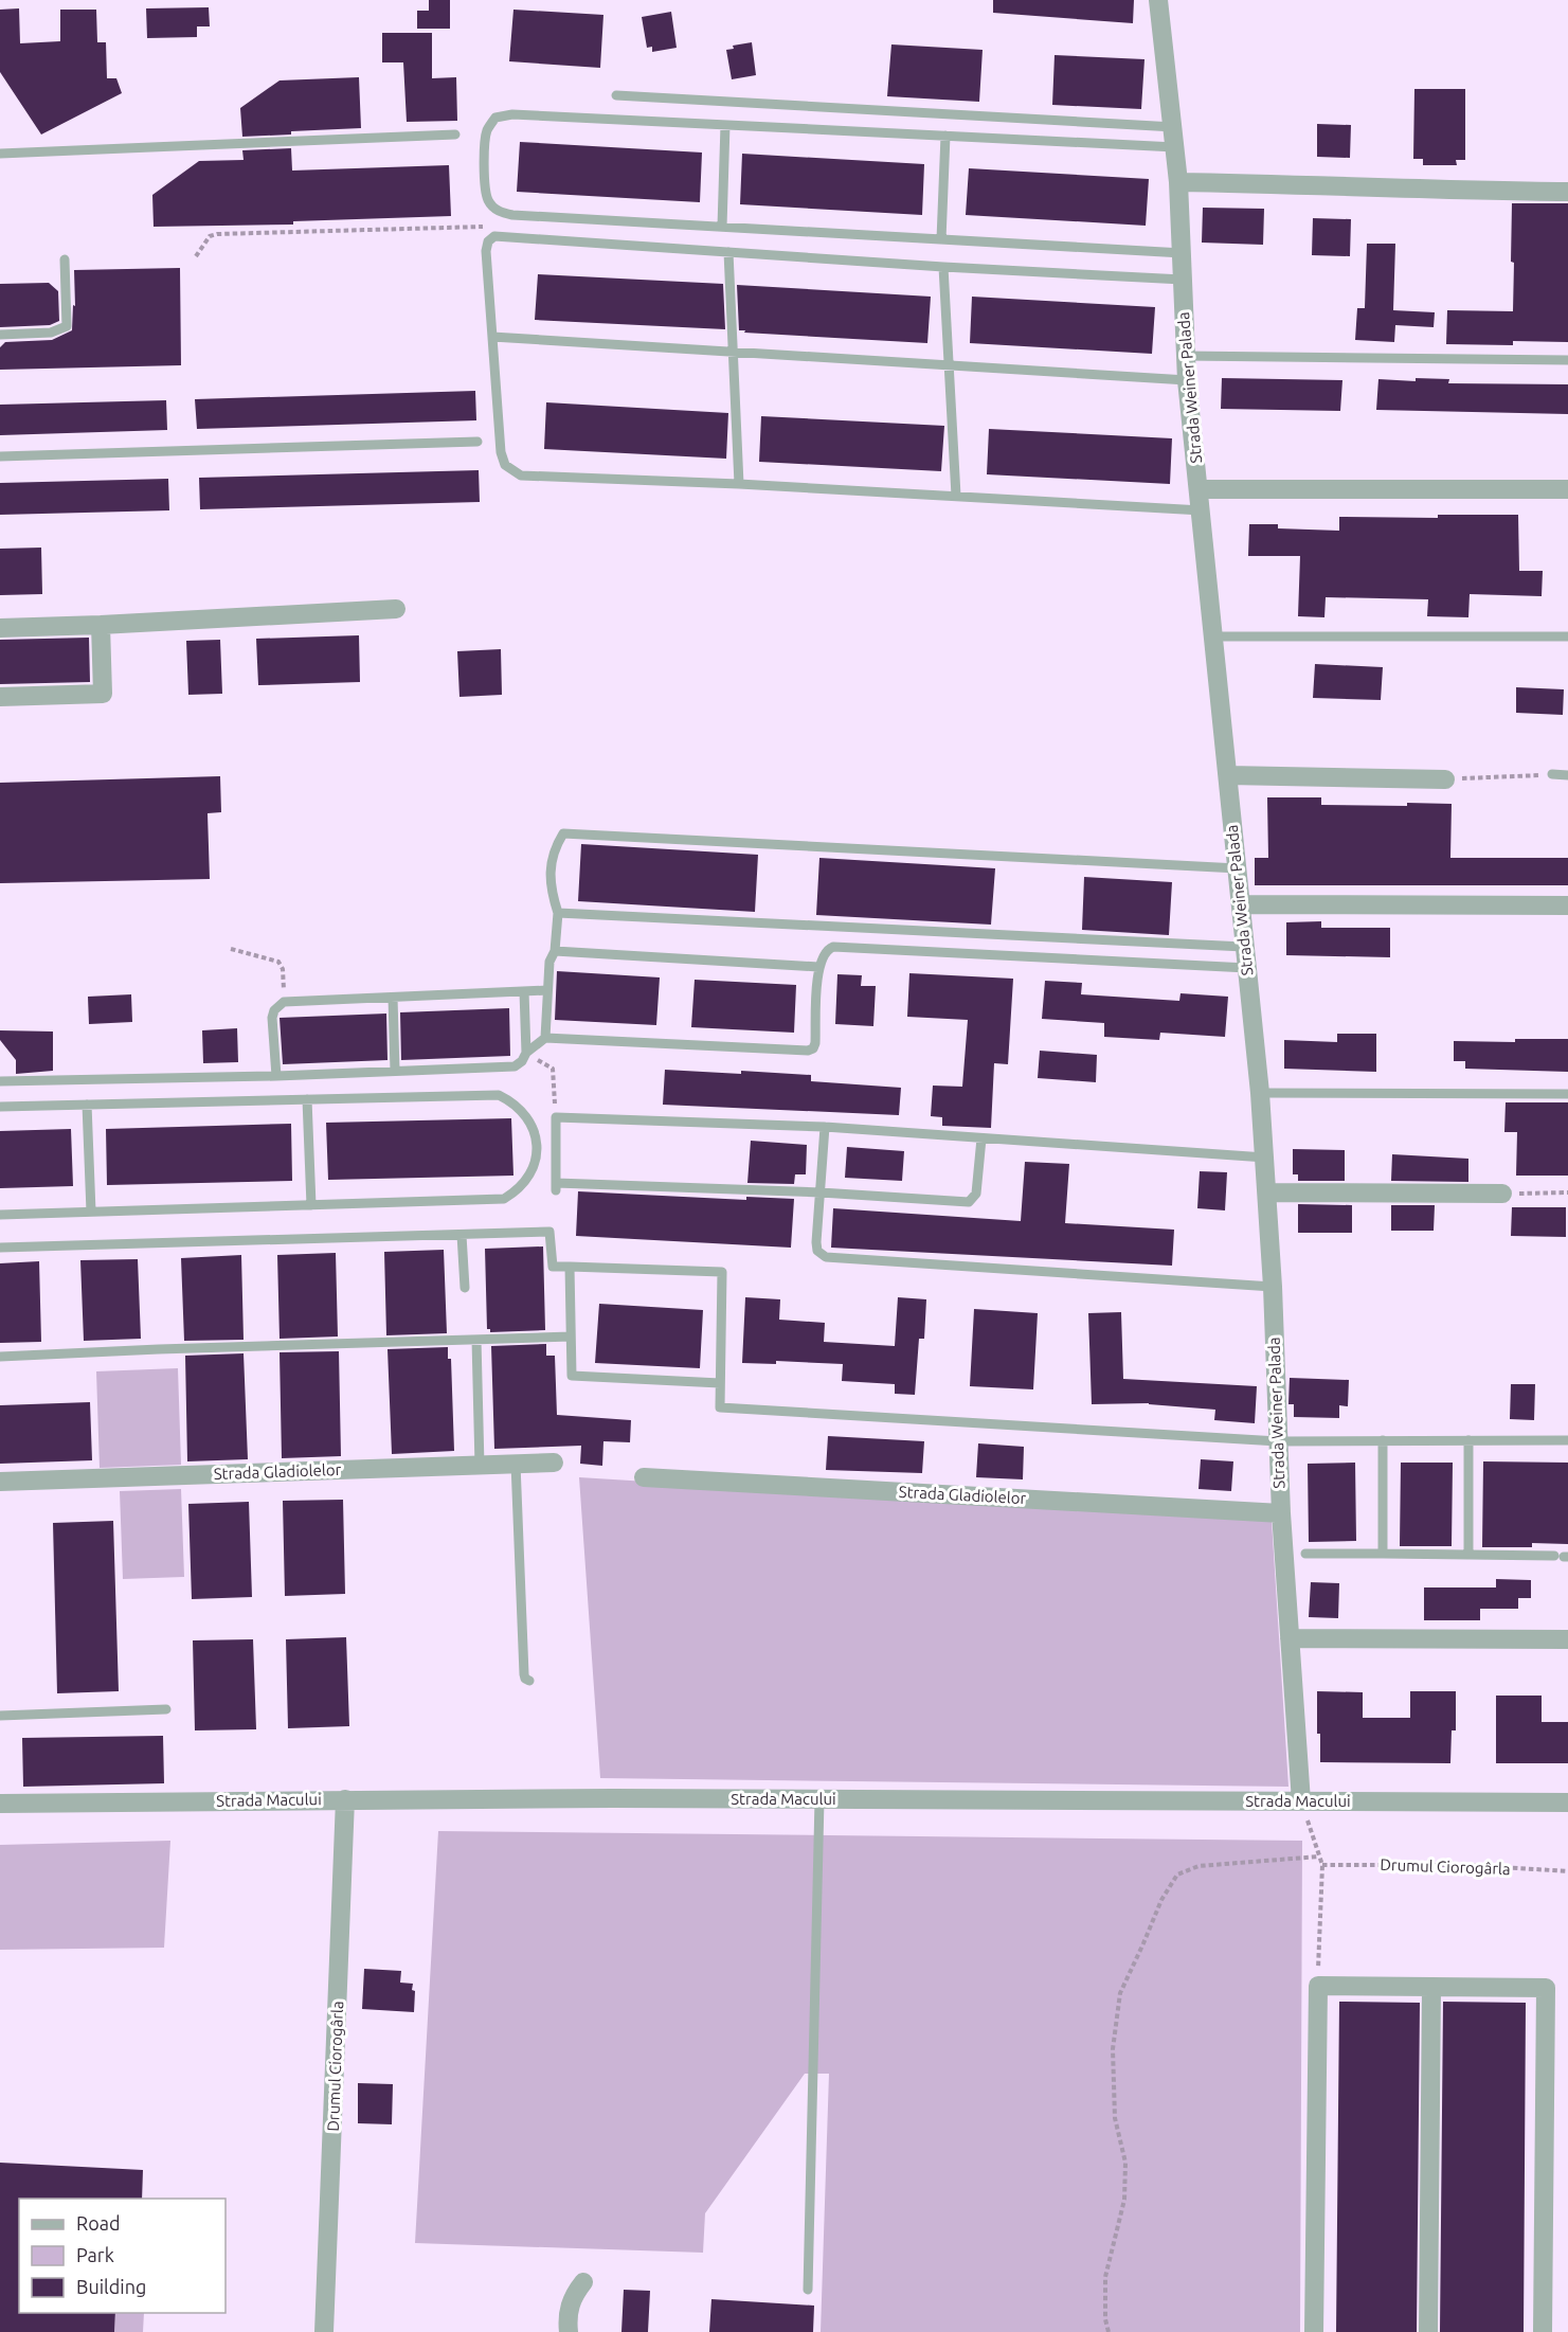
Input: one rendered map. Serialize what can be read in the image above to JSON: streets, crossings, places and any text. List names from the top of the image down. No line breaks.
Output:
{"streets":{"street":["Strada Weiner Palada","Strada Gladiolelor","Strada Macului","Drumul Ciorogârla"]},"crossings":[["Strada Weiner Palada","Strada Gladiolelor"],["Strada Weiner Palada","Strada Macului"],["Strada Macului","Drumul Ciorogârla"]],"legend":["Road","Park","Building"]}
